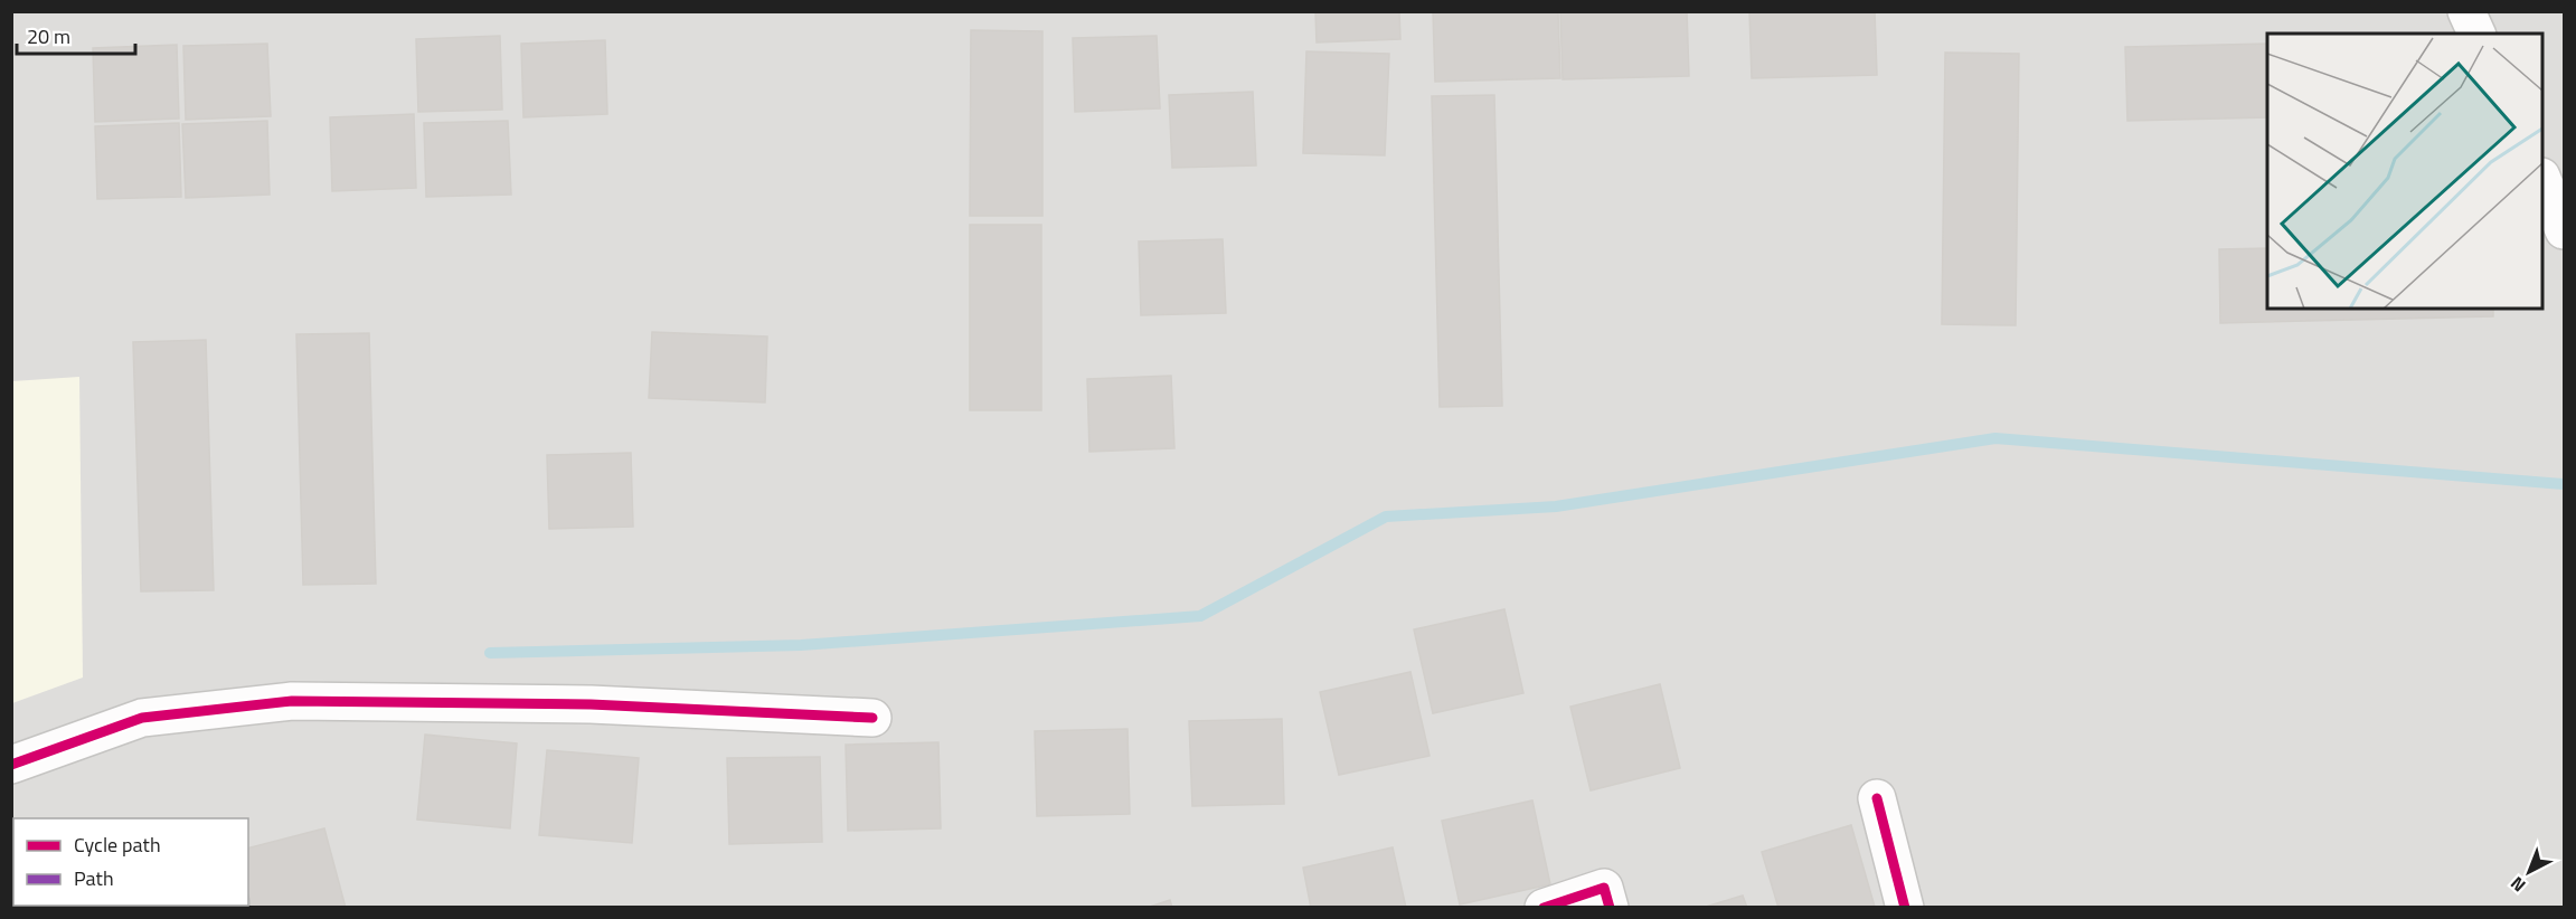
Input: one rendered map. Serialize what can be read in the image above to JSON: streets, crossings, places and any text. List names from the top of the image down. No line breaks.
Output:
{"legend":["Cycle path","Path"],"scale_bar":"20 m","north":"bottom left"}
